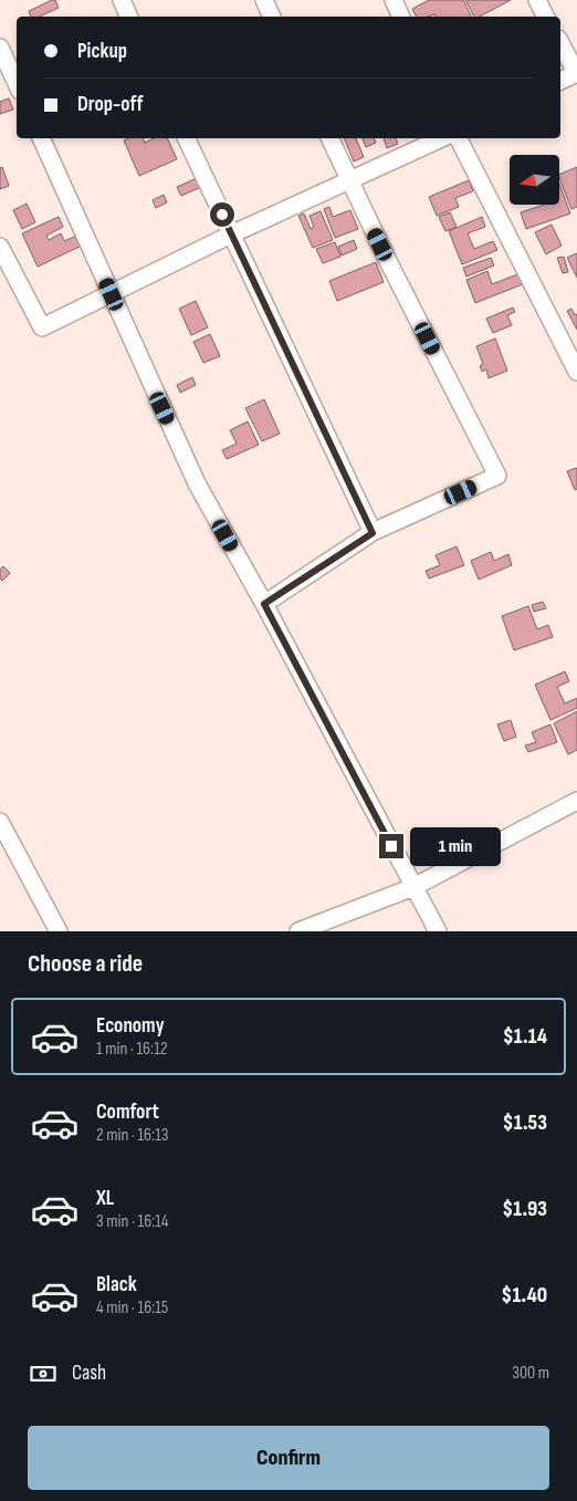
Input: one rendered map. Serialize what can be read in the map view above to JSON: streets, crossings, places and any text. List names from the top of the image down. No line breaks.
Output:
{"north":"left","page":{"banner":["Pickup","Drop-off"],"bubble":"1 min","heading":"Choose a ride","list":[{"name":"Economy","note":"1 min · 16:12","value":"$1.14"},{"name":"Comfort","note":"2 min · 16:13","value":"$1.53"},{"name":"XL","note":"3 min · 16:14","value":"$1.93"},{"name":"Black","note":"4 min · 16:15","value":"$1.40"}],"pay":["Cash","300 m"],"buttons":"Confirm"}}
